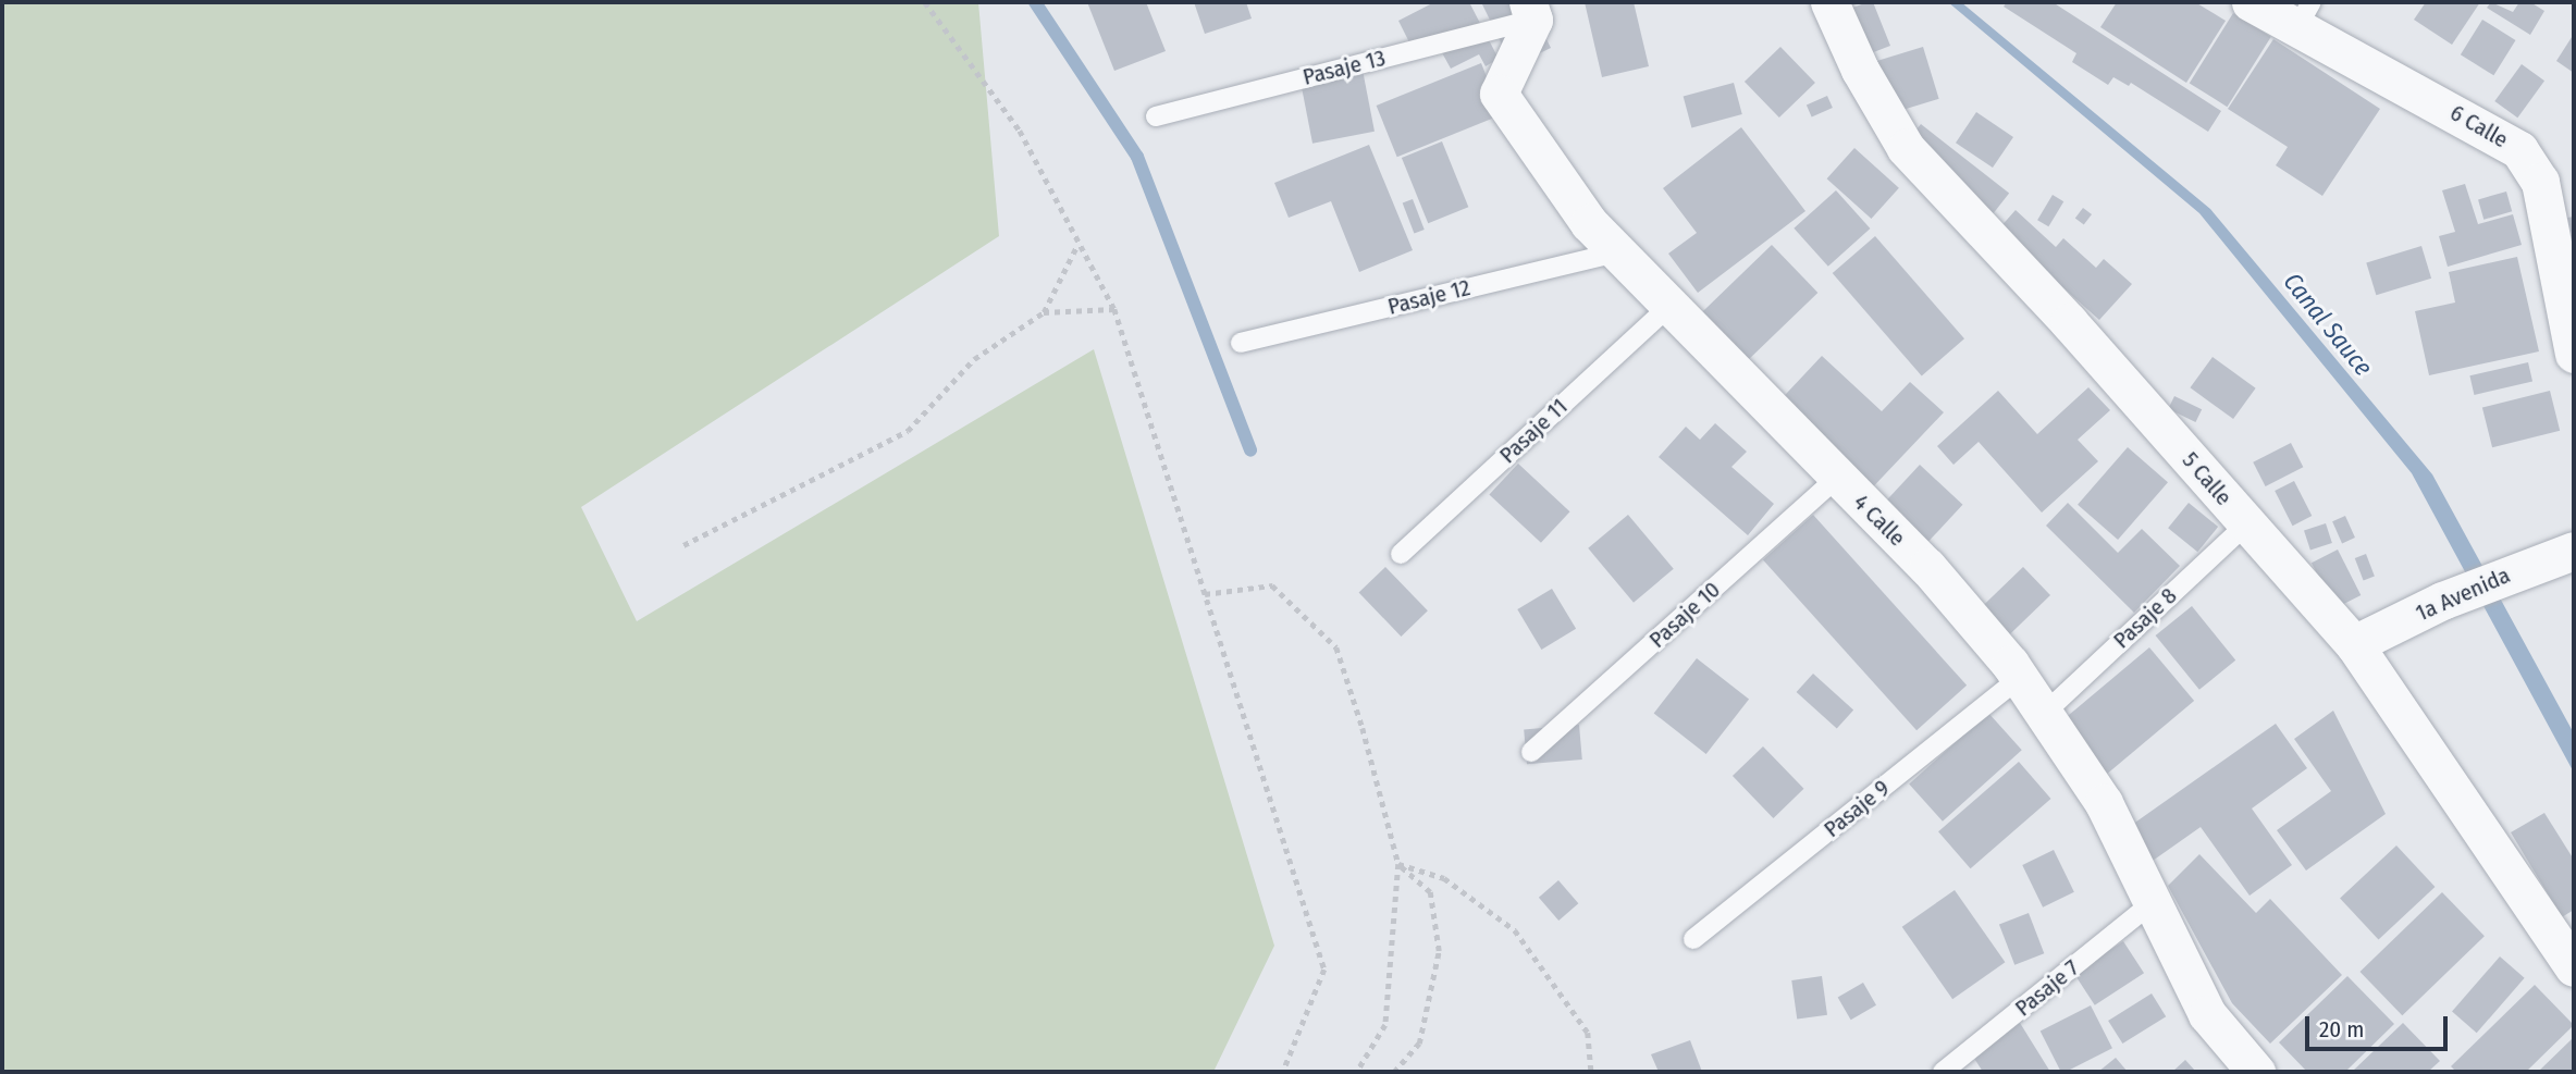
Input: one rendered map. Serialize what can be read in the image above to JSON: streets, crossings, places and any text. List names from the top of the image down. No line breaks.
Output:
{"streets":{"street":["6 Calle","5 Calle","4 Calle","1a Avenida"],"lane":["Pasaje 13","Pasaje 12","Pasaje 11","Pasaje 10","Pasaje 8","Pasaje 9","Pasaje 7"]},"crossings":[["Pasaje 13","4 Calle"],["Pasaje 12","4 Calle"],["Pasaje 11","4 Calle"],["5 Calle","1a Avenida"],["5 Calle","Pasaje 8"],["4 Calle","Pasaje 10"],["4 Calle","Pasaje 8"],["4 Calle","Pasaje 9"],["4 Calle","Pasaje 7"]],"water":["Canal Sauce"],"scale_bar":"20 m"}
